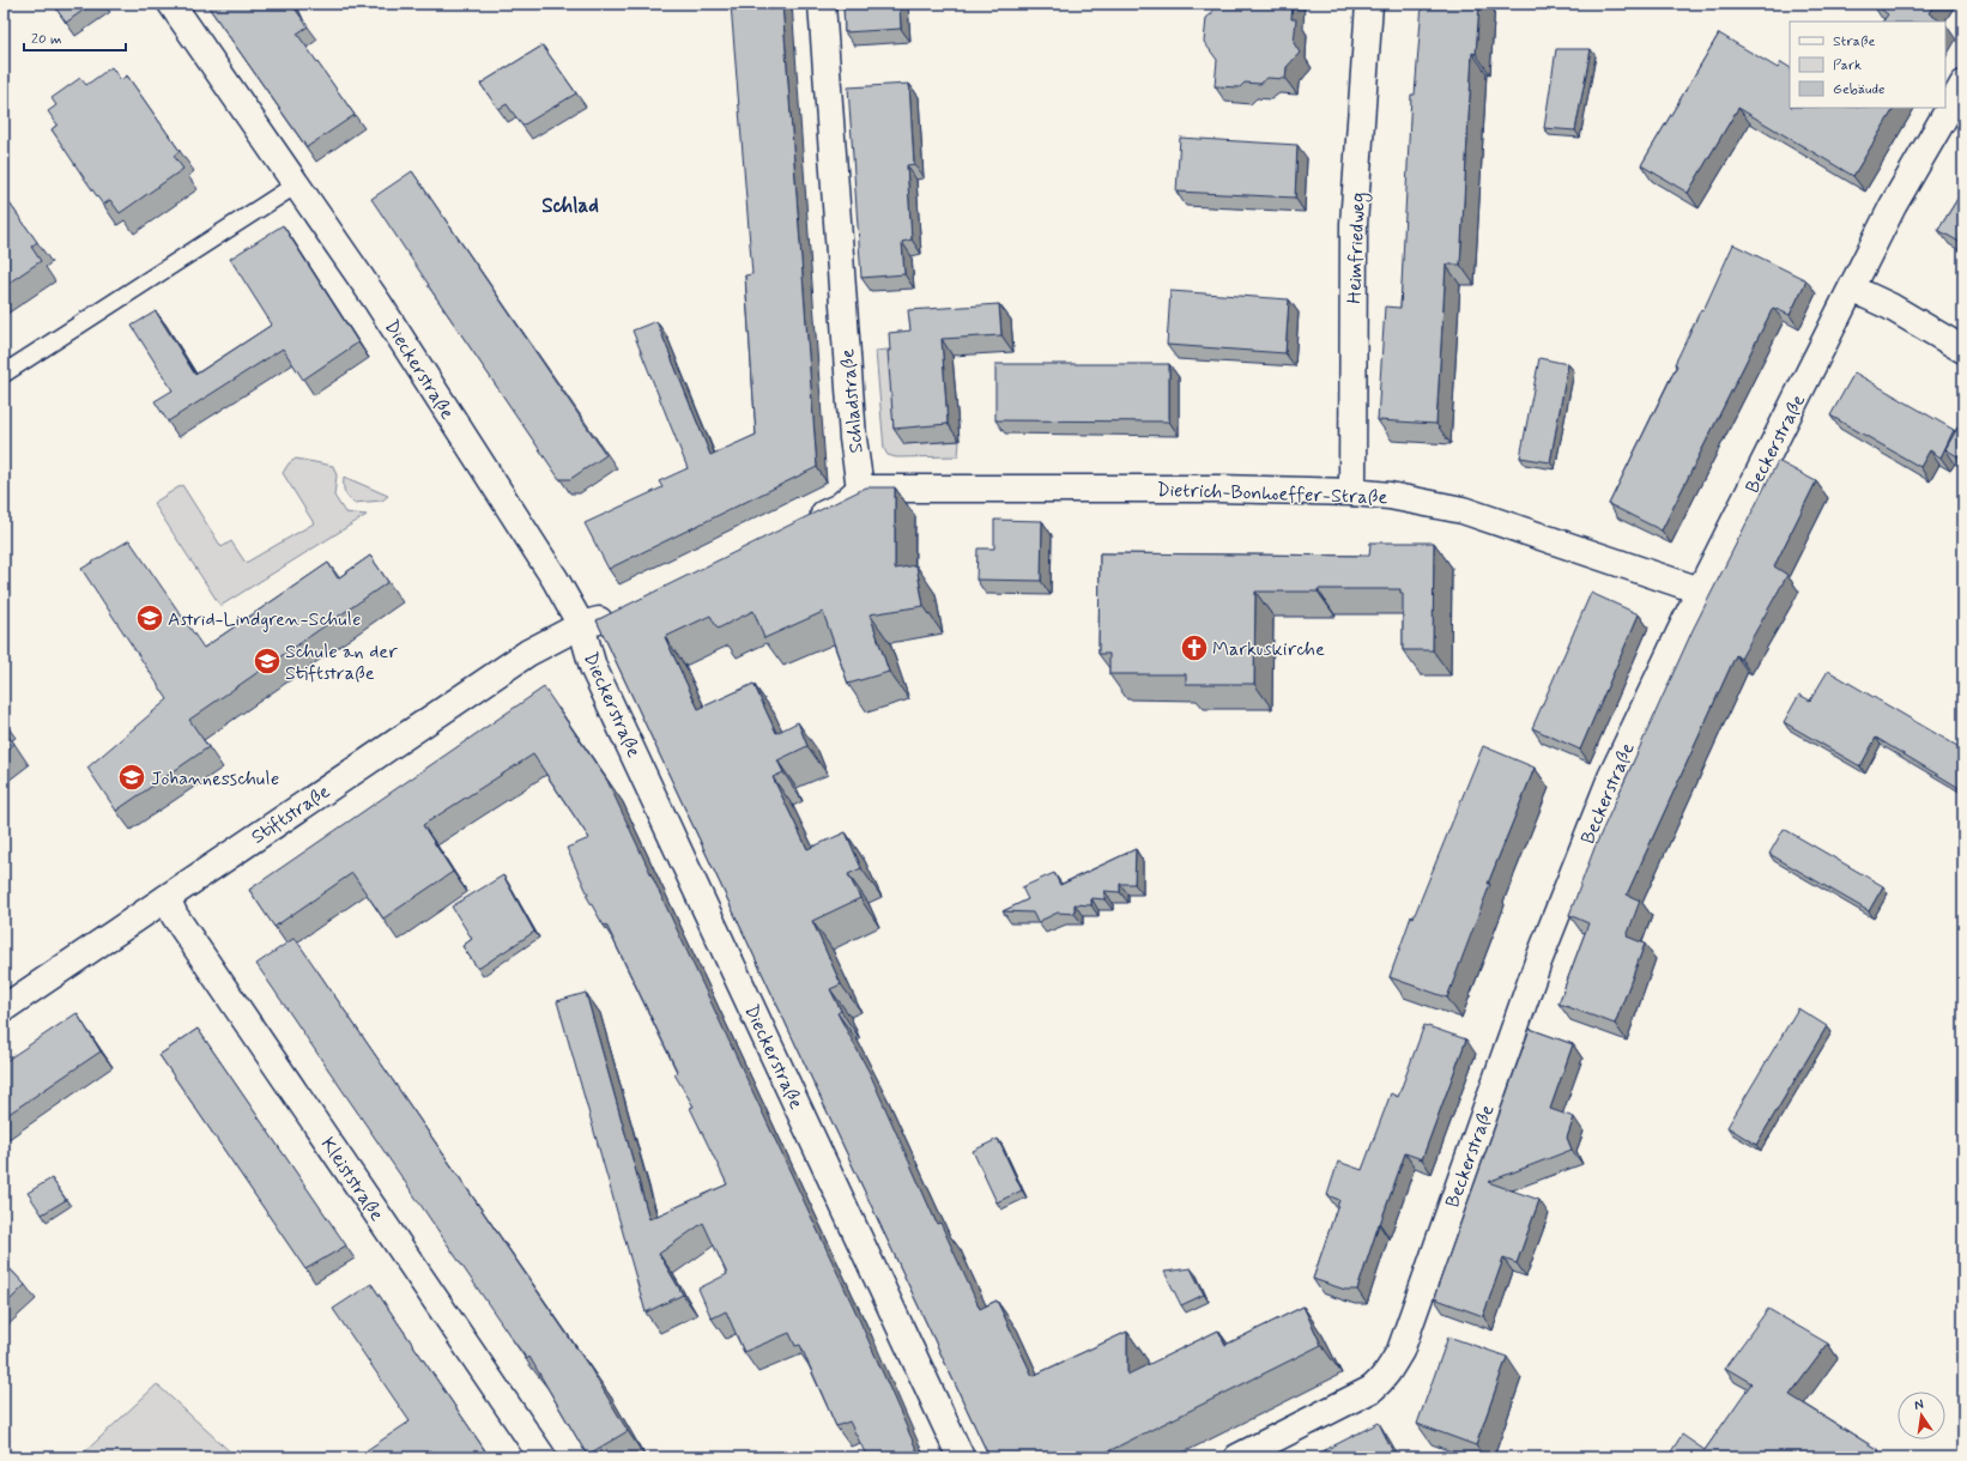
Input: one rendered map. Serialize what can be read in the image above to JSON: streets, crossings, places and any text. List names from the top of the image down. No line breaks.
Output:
{"streets":{"street":["Heimfriedweg","Dieckerstraße","Schladstraße","Beckerstraße","Dietrich-Bonhoeffer-Straße","Stiftstraße","Kleiststraße"]},"crossings":[["Heimfriedweg","Dietrich-Bonhoeffer-Straße"],["Dieckerstraße","Stiftstraße"],["Schladstraße","Dietrich-Bonhoeffer-Straße"],["Beckerstraße","Dietrich-Bonhoeffer-Straße"],["Stiftstraße","Kleiststraße"]],"districts":["Schlad"],"places":{"school or university":["Astrid-Lindgren-Schule","Schule an der Stiftstraße","Johannesschule"],"church":["Markuskirche"]},"legend":["Straße","Park","Gebäude"],"scale_bar":"20 m","north":"top"}
